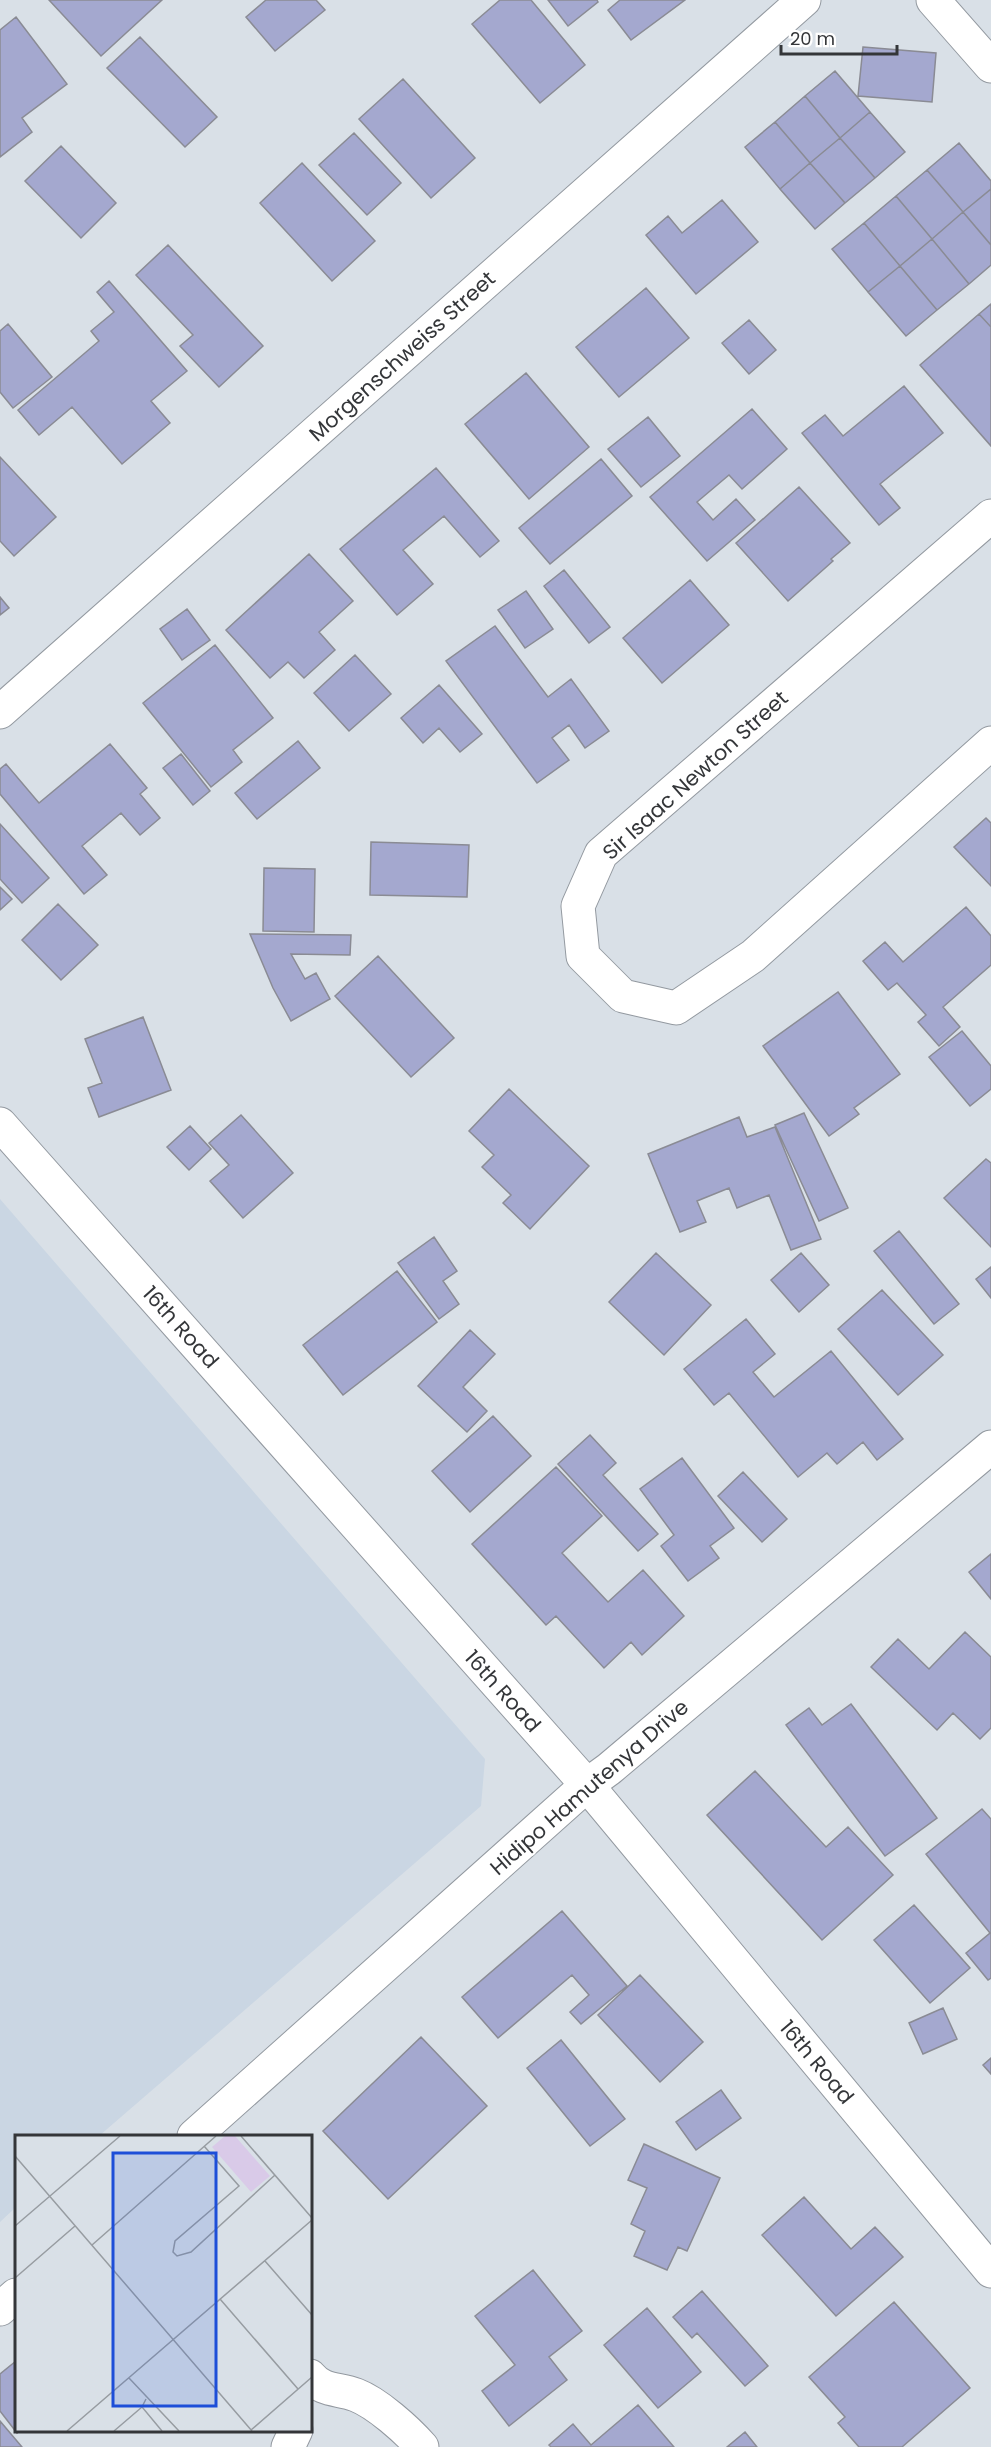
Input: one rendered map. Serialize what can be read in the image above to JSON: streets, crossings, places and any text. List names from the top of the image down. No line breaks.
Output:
{"streets":{"street":["Morgenschweiss Street","Sir Isaac Newton Street","16th Road","Hidipo Hamutenya Drive"]},"crossings":[["16th Road","Hidipo Hamutenya Drive"]],"scale_bar":"20 m"}
